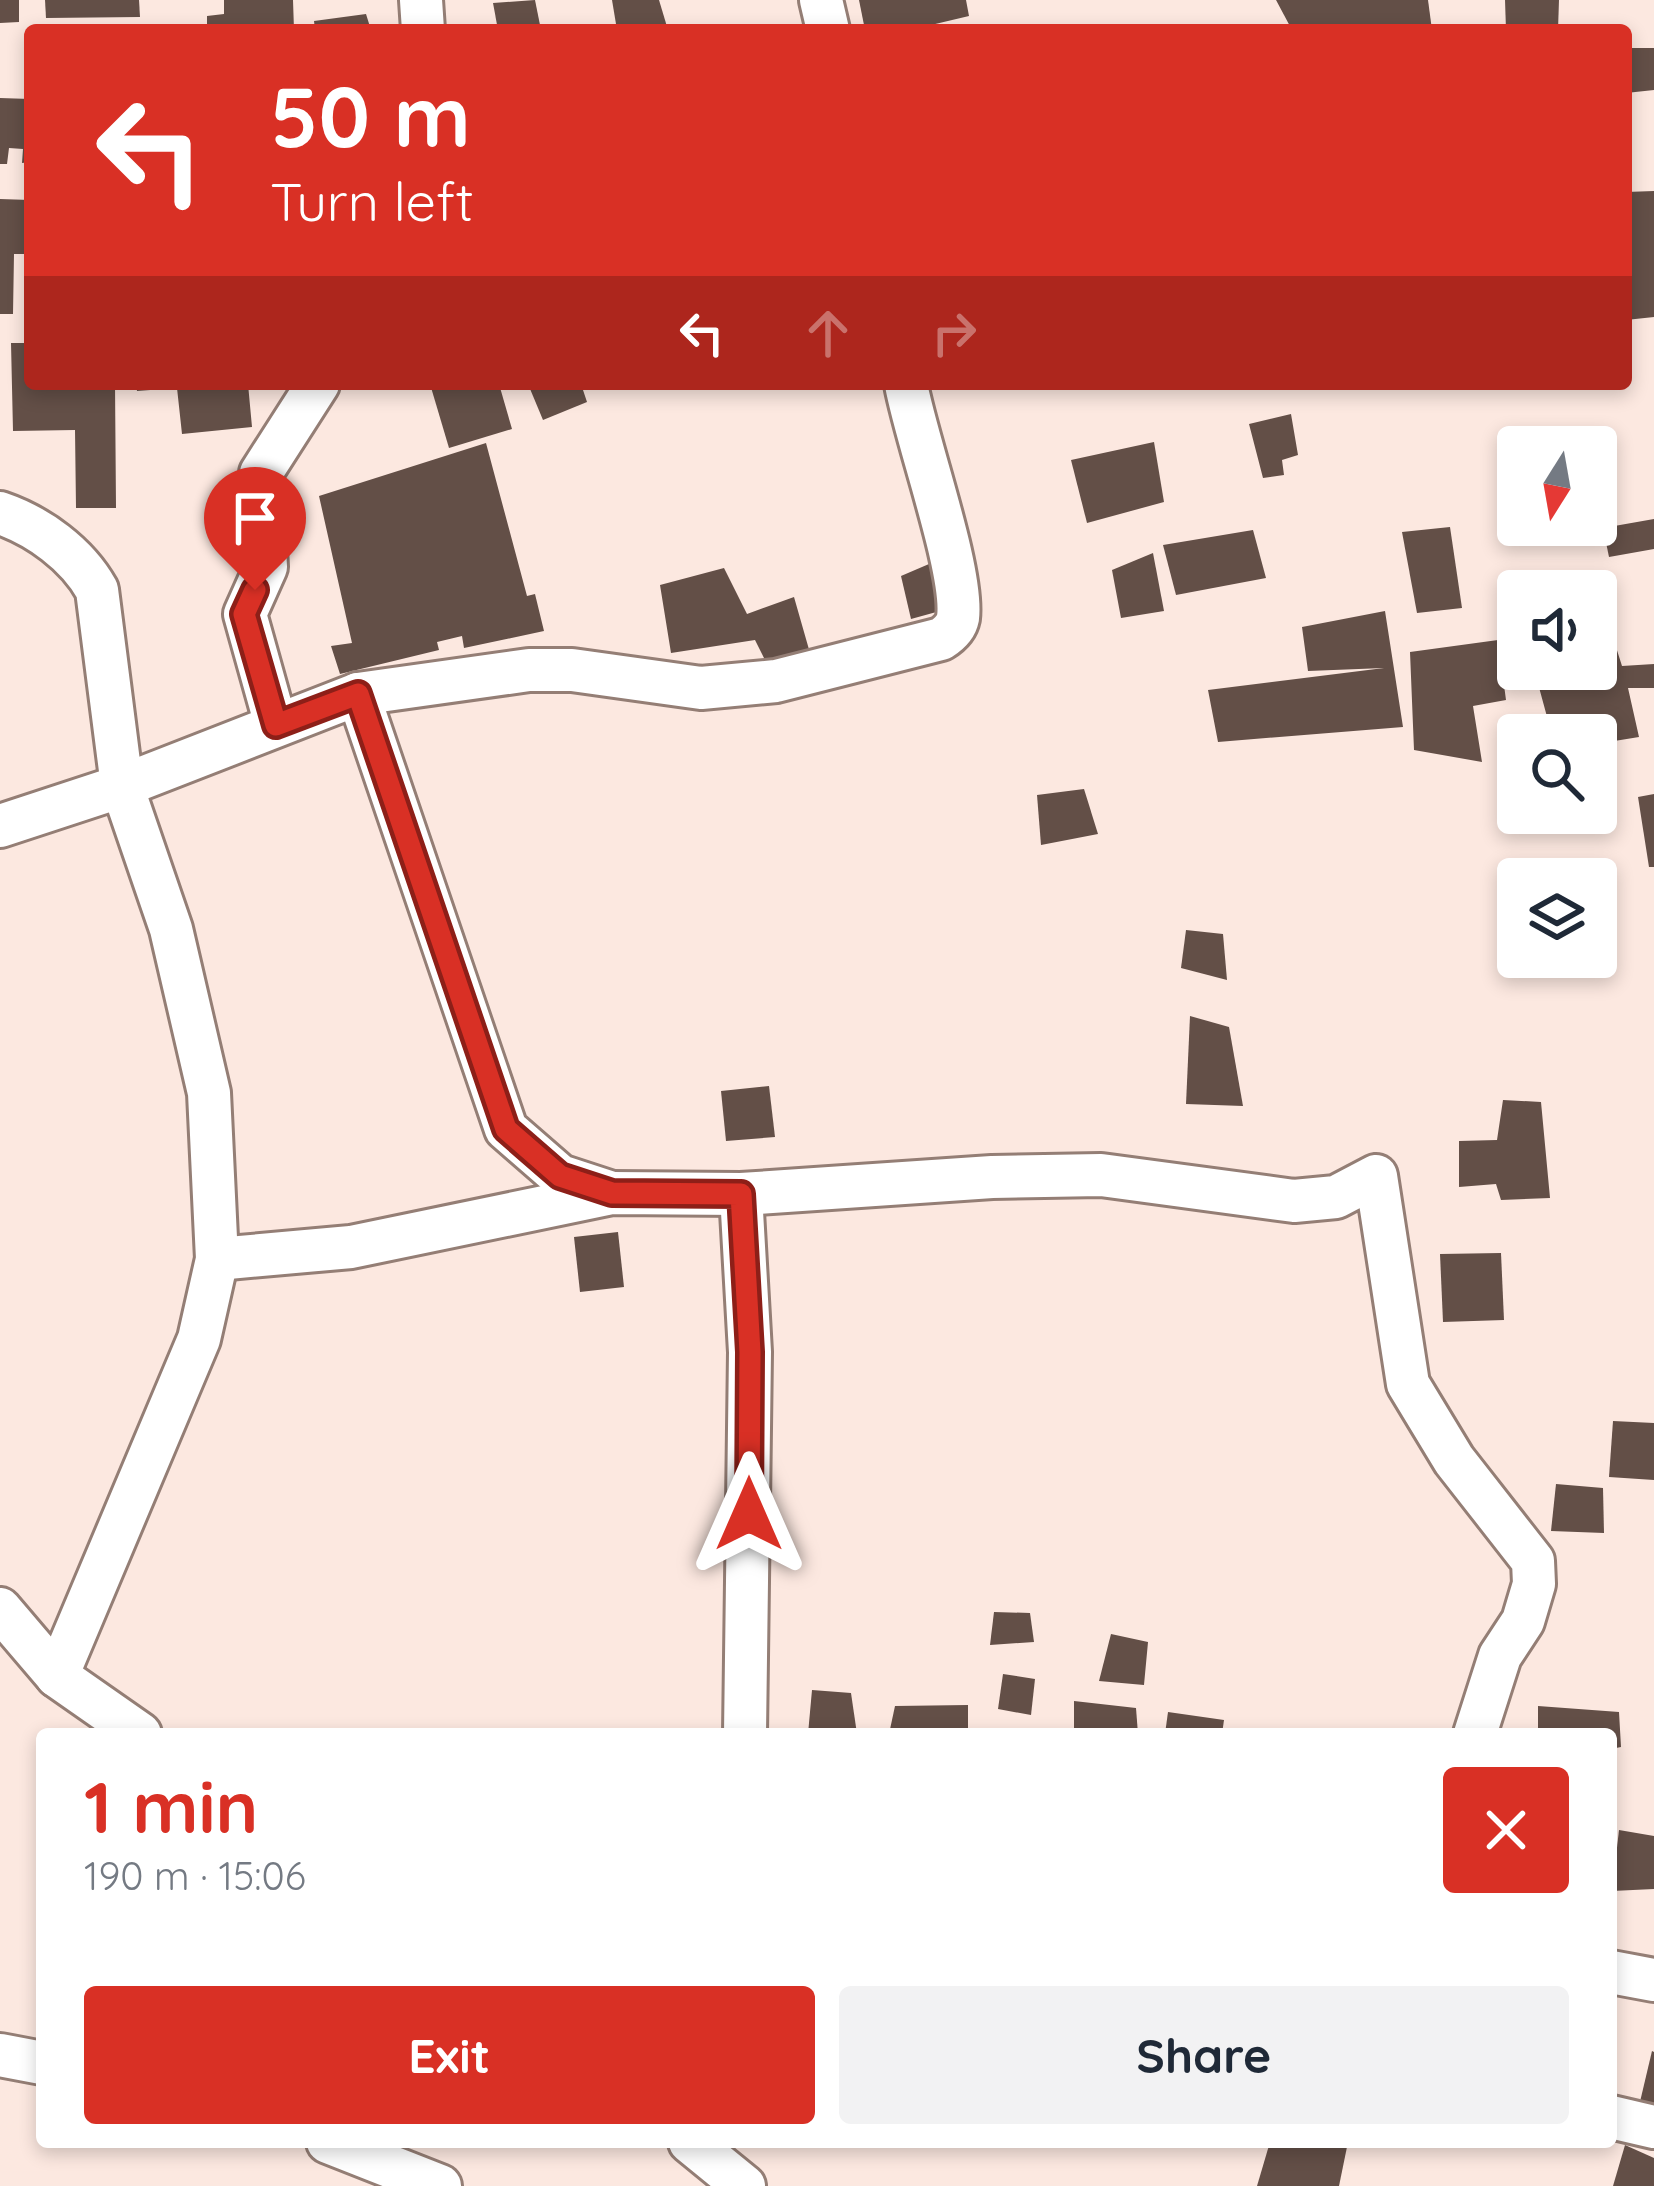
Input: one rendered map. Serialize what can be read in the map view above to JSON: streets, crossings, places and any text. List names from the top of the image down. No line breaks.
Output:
{"north":"bottom","page":{"turn":["50 m","Turn left"],"heading":["1 min","190 m · 15:06"],"buttons":["Exit","Share"]}}
